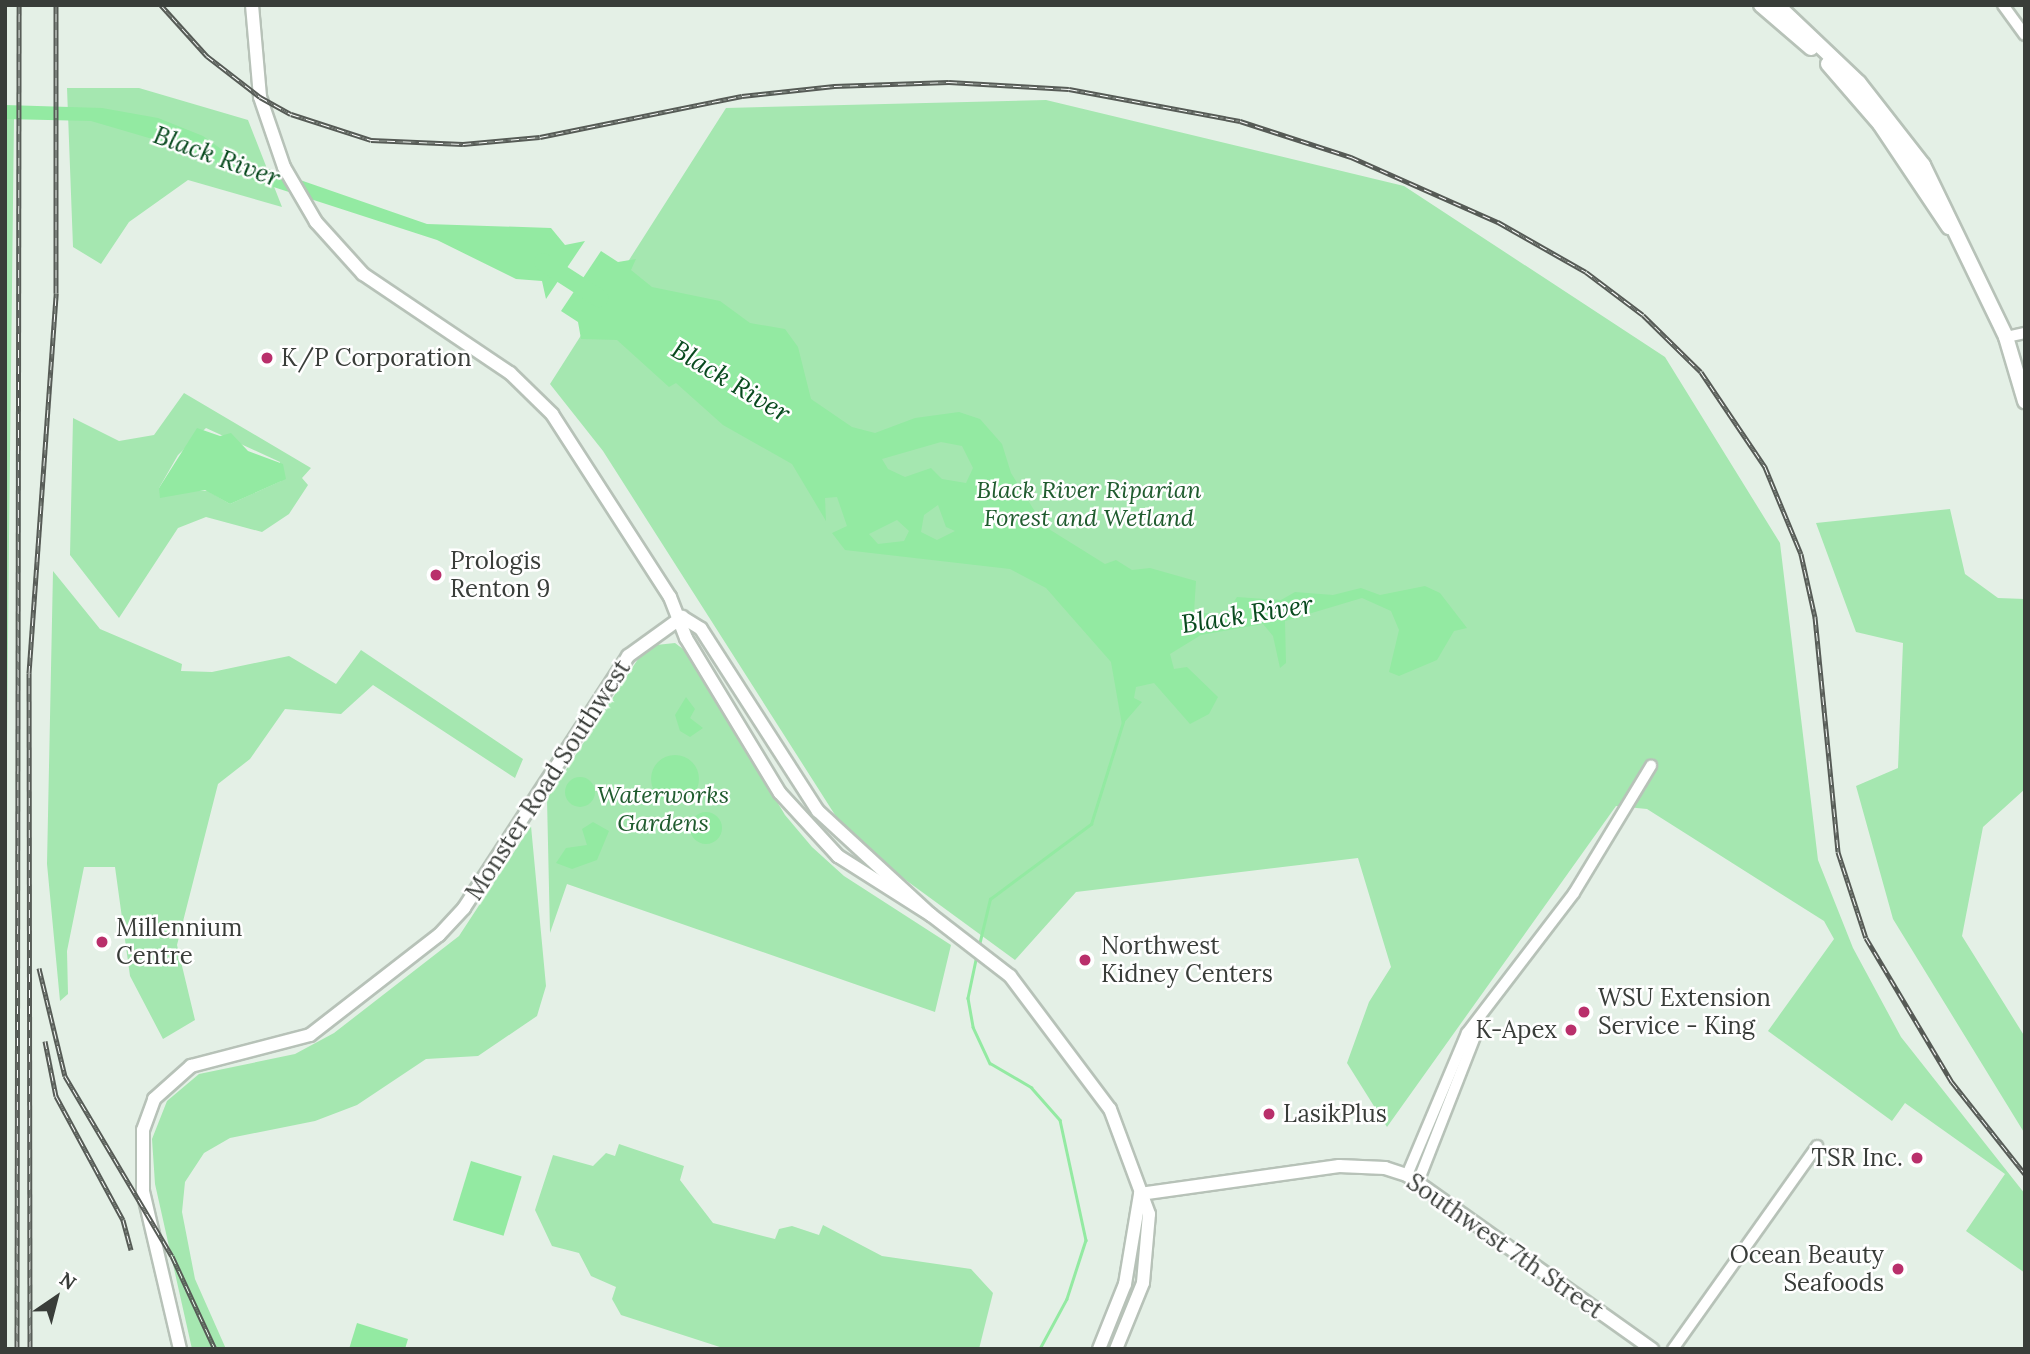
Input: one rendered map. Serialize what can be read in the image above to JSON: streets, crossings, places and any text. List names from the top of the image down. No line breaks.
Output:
{"streets":{"street":["Monster Road Southwest","Southwest 7th Street"]},"water":["Black River"],"parks":["Black River Riparian Forest and Wetland","Waterworks Gardens"],"places":["K/P Corporation","Prologis Renton 9","Millennium Centre","Northwest Kidney Centers","WSU Extension Service - King","K-Apex","LasikPlus","TSR Inc.","Ocean Beauty Seafoods"],"north":"top right"}
